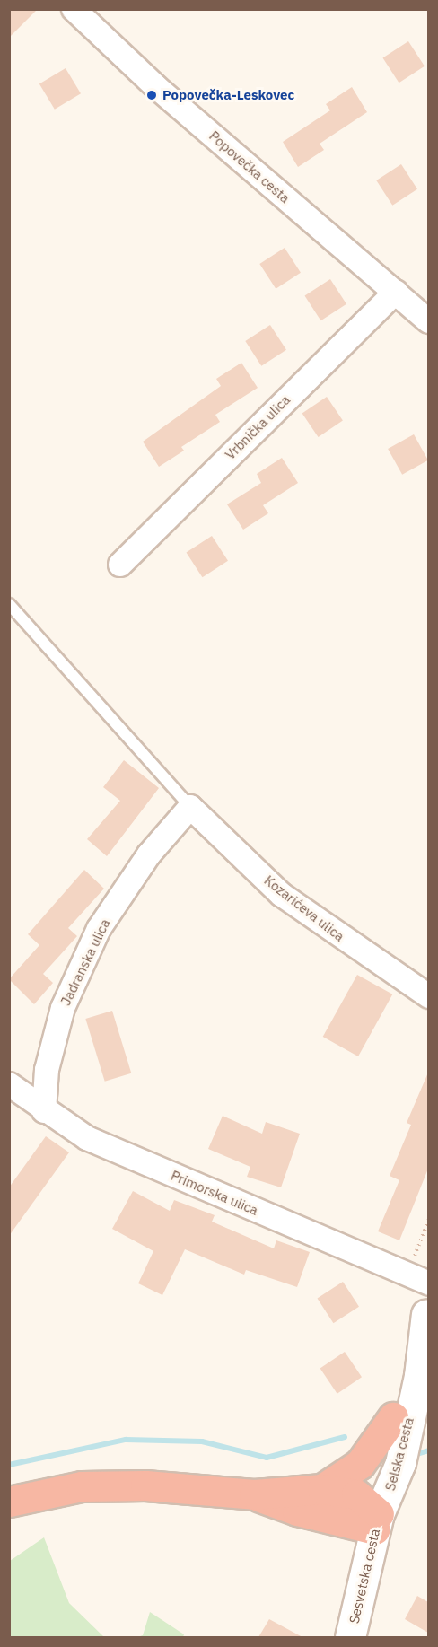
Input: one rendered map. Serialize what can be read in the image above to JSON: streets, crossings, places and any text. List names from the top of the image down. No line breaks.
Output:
{"streets":{"main road":["Selska cesta","Sesvetska cesta"],"street":["Popovečka cesta","Vrbnička ulica","Kozarićeva ulica","Jadranska ulica","Primorska ulica"]},"crossings":[["Popovečka cesta","Vrbnička ulica"],["Kozarićeva ulica","Jadranska ulica"],["Jadranska ulica","Primorska ulica"],["Selska cesta","Sesvetska cesta"]],"places":["Popovečka-Leskovec"]}
